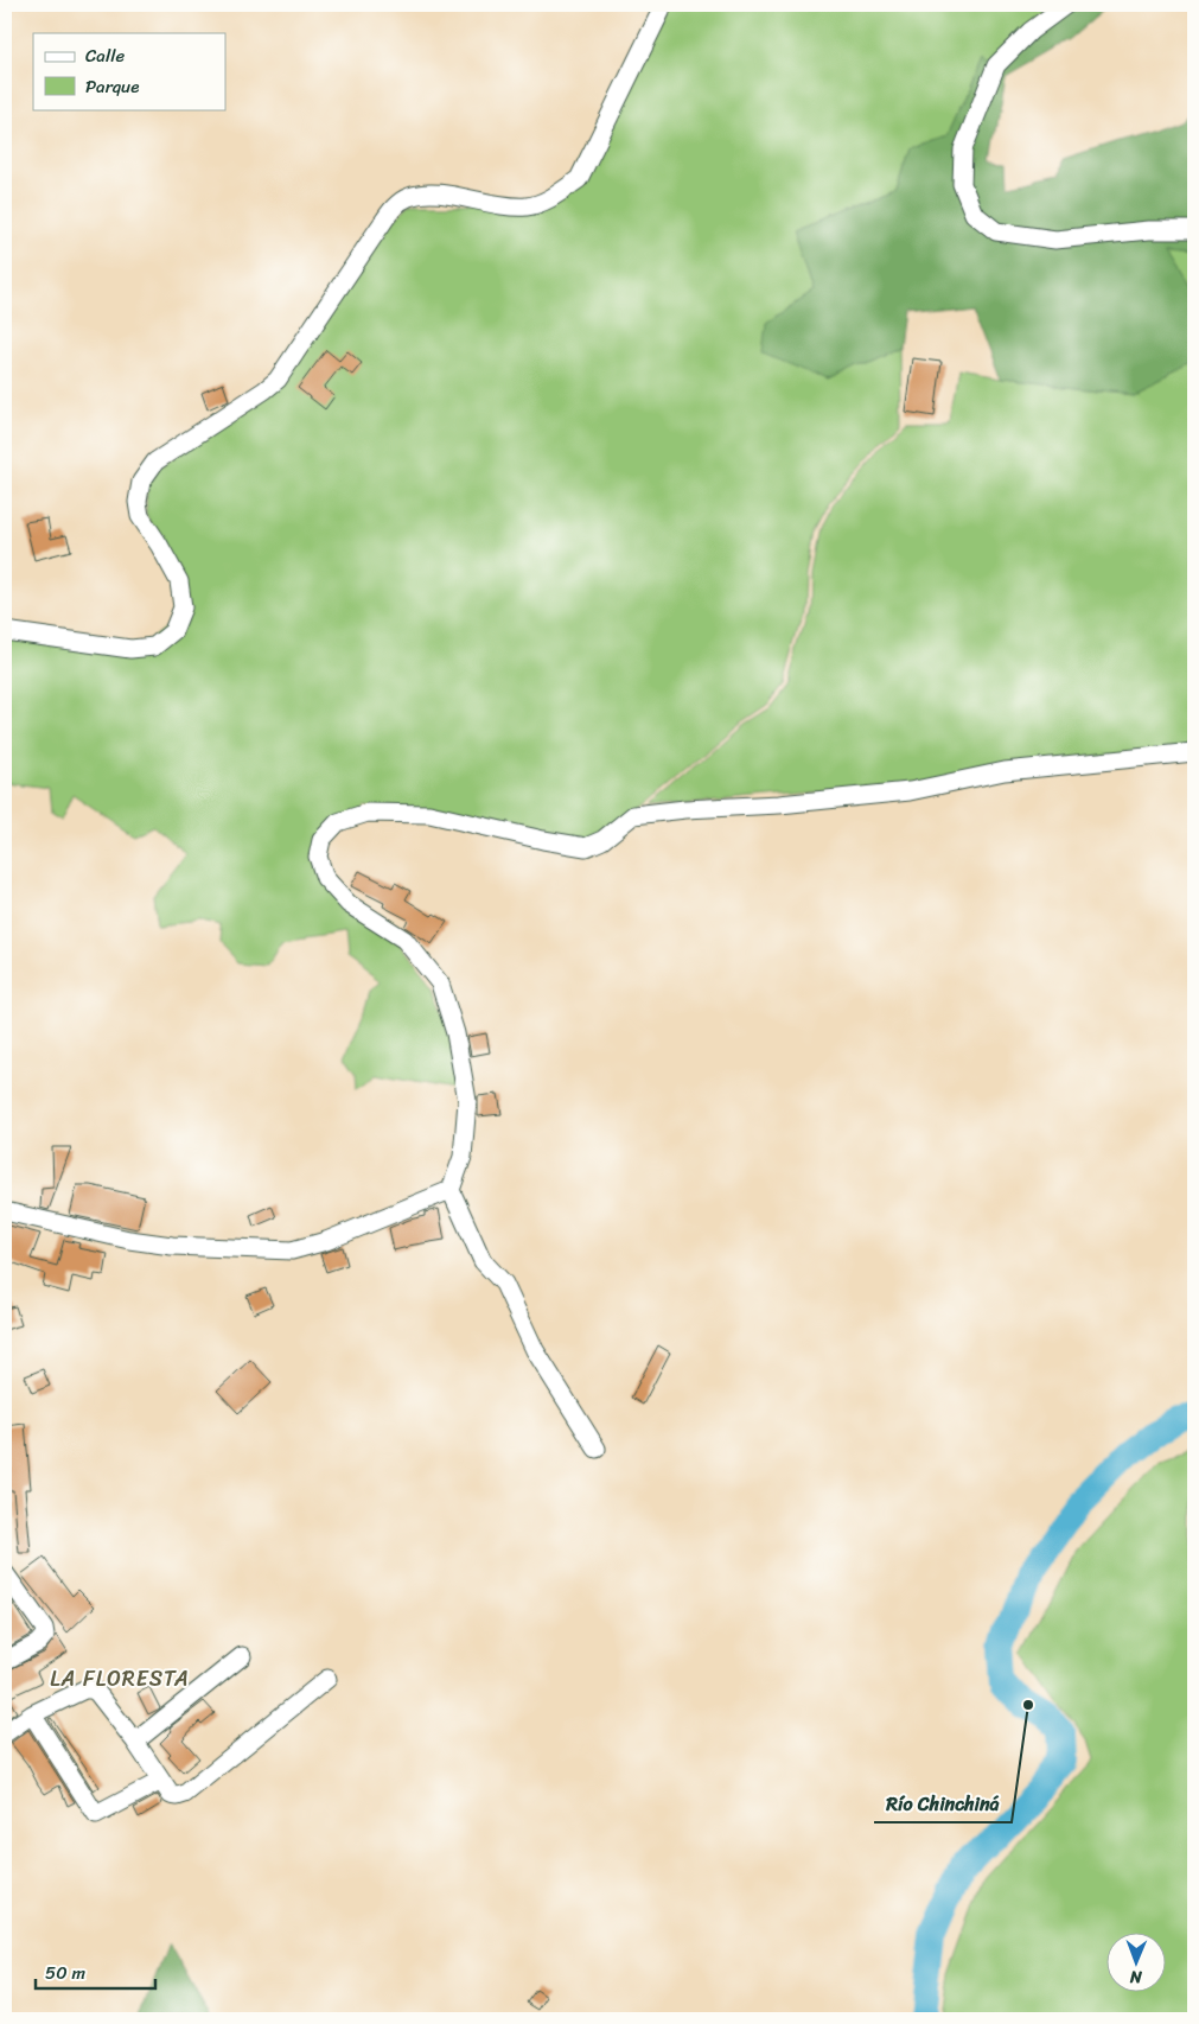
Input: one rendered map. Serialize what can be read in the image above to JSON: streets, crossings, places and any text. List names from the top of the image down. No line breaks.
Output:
{"districts":["LA FLORESTA"],"places":["Río Chinchiná"],"legend":["Calle","Parque"],"scale_bar":"50 m","north":"bottom"}
